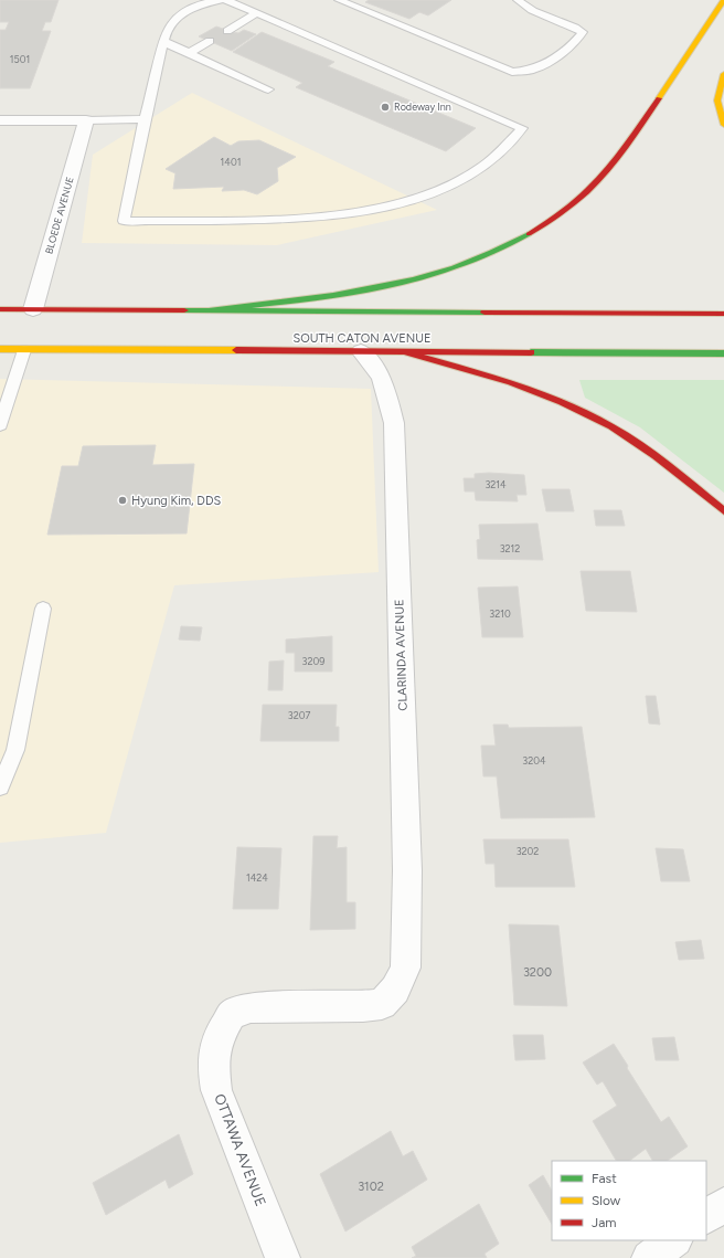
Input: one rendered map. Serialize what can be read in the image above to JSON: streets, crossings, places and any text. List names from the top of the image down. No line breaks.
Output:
{"streets":{"main road":["SOUTH CATON AVENUE"],"street":["BLOEDE AVENUE","CLARINDA AVENUE","OTTAWA AVENUE"]},"crossings":[["SOUTH CATON AVENUE","CLARINDA AVENUE"],["CLARINDA AVENUE","OTTAWA AVENUE"]],"places":["Rodeway Inn","Hyung Kim, DDS"],"house_numbers":["1501","1401","3214","3212","3210","3209","3207","3204","3202","1424","3200","3102"],"legend":["Fast","Slow","Jam"]}
